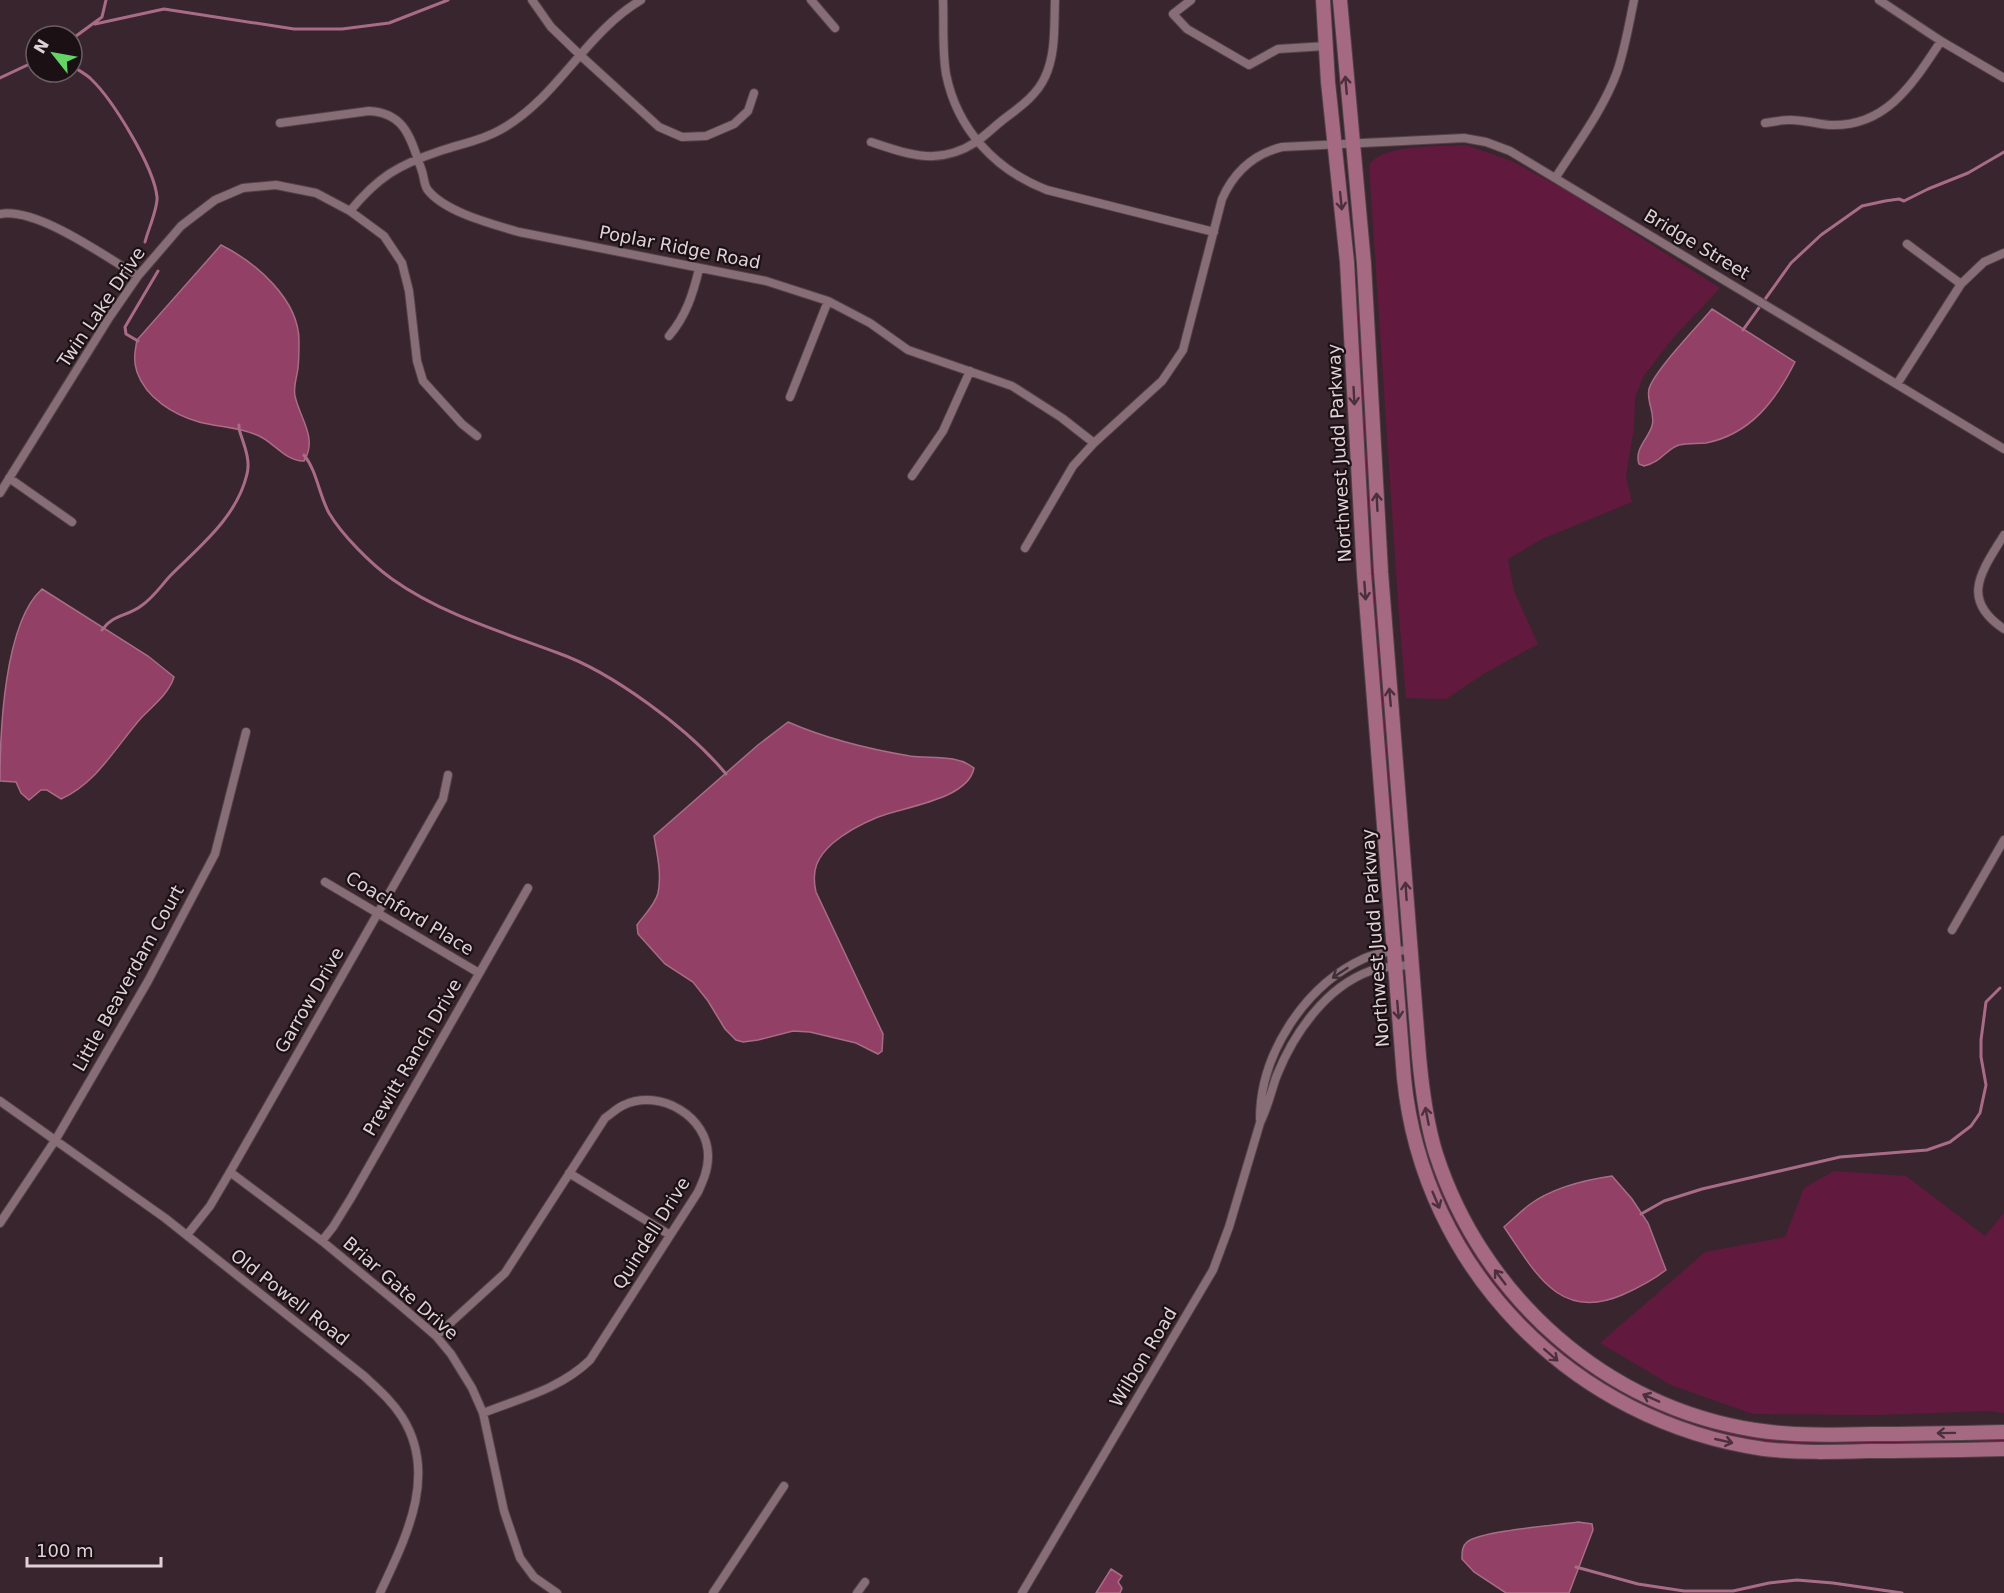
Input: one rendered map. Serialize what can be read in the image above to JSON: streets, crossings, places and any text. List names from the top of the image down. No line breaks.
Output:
{"streets":{"highway":["Northwest Judd Parkway"],"street":["Bridge Street","Poplar Ridge Road","Twin Lake Drive","Coachford Place","Little Beaverdam Court","Garrow Drive","Prewitt Ranch Drive","Quindell Drive","Briar Gate Drive","Old Powell Road","Wilbon Road"]},"crossings":[["Bridge Street","Poplar Ridge Road"],["Bridge Street","Northwest Judd Parkway"],["Northwest Judd Parkway","Wilbon Road"],["Coachford Place","Garrow Drive"],["Coachford Place","Prewitt Ranch Drive"],["Little Beaverdam Court","Old Powell Road"],["Garrow Drive","Briar Gate Drive"],["Garrow Drive","Old Powell Road"],["Prewitt Ranch Drive","Briar Gate Drive"],["Quindell Drive","Briar Gate Drive"]],"scale_bar":"100 m","north":"top left"}
